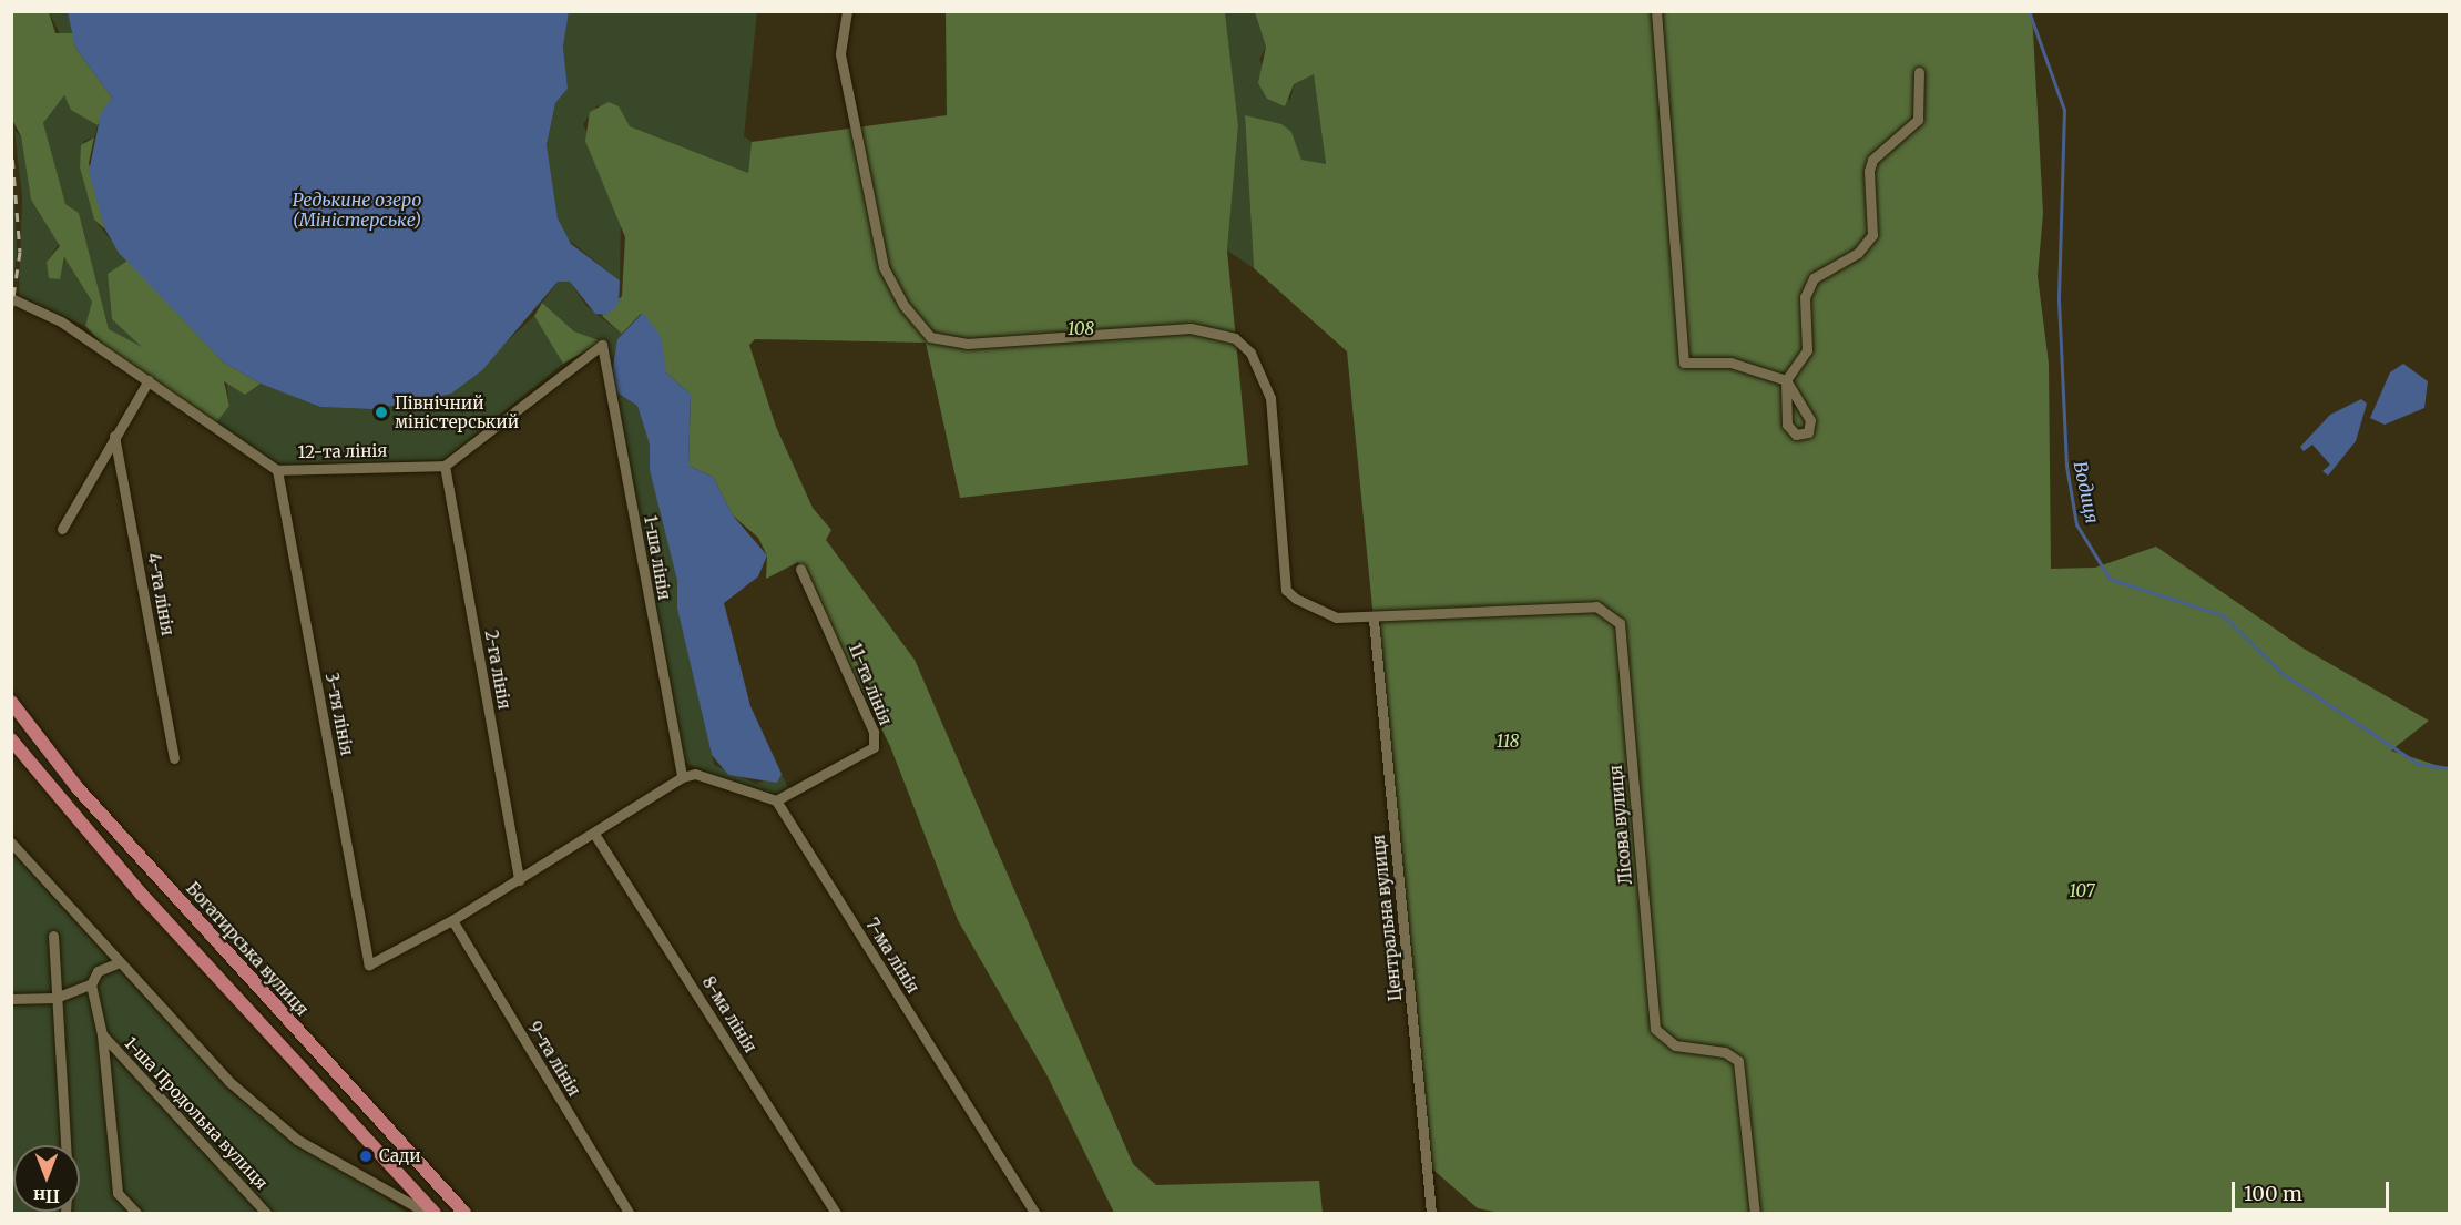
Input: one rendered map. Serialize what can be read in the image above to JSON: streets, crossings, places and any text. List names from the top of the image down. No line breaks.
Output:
{"streets":{"main road":["Богатирська вулиця"],"street":["12-та лінія","1-ша лінія","4-та лінія","2-га лінія","11-та лінія","3-тя лінія","Лісова вулиця","Центральна вулиця","7-ма лінія","8-ма лінія","9-та лінія","1-ша Продольна вулиця"]},"crossings":[["12-та лінія","1-ша лінія"],["12-та лінія","2-га лінія"],["12-та лінія","3-тя лінія"],["1-ша лінія","2-га лінія"],["11-та лінія","7-ма лінія"],["3-тя лінія","9-та лінія"],["Лісова вулиця","Центральна вулиця"]],"water":["Редькине озеро (Міністерське)","Водиця"],"parks":["108","118","107"],"places":["Північний міністерський","Сади"],"scale_bar":"100 m","north":"bottom"}
